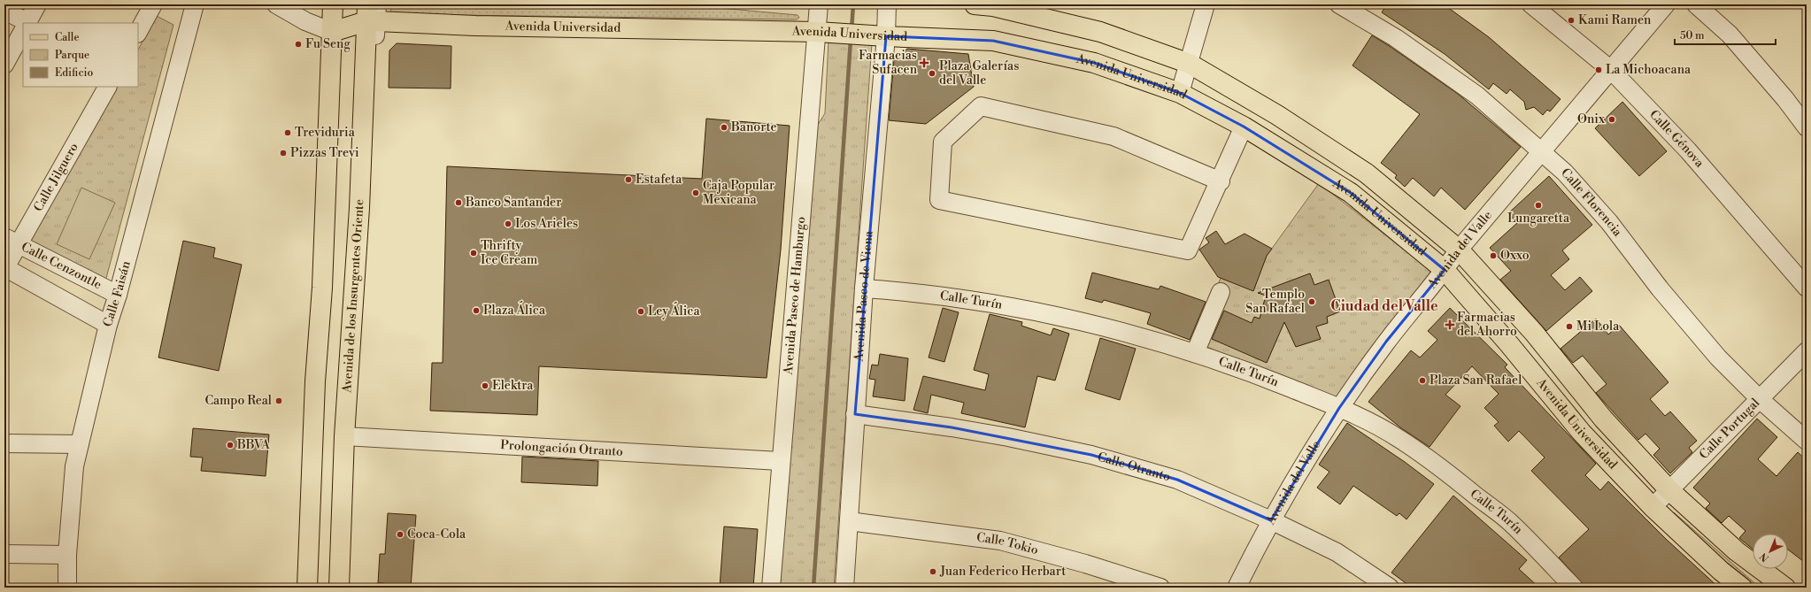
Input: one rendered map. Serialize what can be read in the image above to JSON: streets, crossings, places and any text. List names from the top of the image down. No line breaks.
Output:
{"streets":{"main road":["Avenida Universidad","Avenida de los Insurgentes Oriente"],"street":["Calle Génova","Calle Jilguero","Calle Florencia","Avenida del Valle","Calle Cenzontle","Calle Faisán","Avenida Paseo de Hamburgo","Avenida Paseo de Viena","Calle Turín","Calle Portugal","Prolongación Otranto","Calle Otranto","Calle Tokio"]},"crossings":[["Avenida Universidad","Avenida del Valle"],["Avenida Universidad","Avenida Paseo de Hamburgo"],["Avenida Universidad","Avenida Paseo de Viena"],["Avenida Universidad","Avenida de los Insurgentes Oriente"],["Avenida Universidad","Calle Portugal"],["Calle Génova","Avenida del Valle"],["Calle Jilguero","Calle Cenzontle"],["Calle Florencia","Avenida del Valle"],["Calle Florencia","Calle Portugal"],["Avenida del Valle","Calle Turín"],["Avenida del Valle","Calle Otranto"],["Calle Cenzontle","Calle Faisán"],["Avenida Paseo de Hamburgo","Prolongación Otranto"],["Avenida Paseo de Viena","Calle Turín"],["Avenida Paseo de Viena","Calle Otranto"],["Avenida Paseo de Viena","Calle Tokio"],["Avenida de los Insurgentes Oriente","Prolongación Otranto"]],"districts":["Ciudad del Valle"],"places":{"other":["Kami Ramen","Fu Seng","La Michoacana","Plaza Galerías del Valle","Onix","Banorte","Treviduria","Pizzas Trevi","Estafeta","Caja Popular Mexicana","Banco Santander","Lungaretta","Los Arieles","Thrifty Ice Cream","Oxxo","Templo San Rafael","Plaza Álica","Ley Álica","Mi Lola","Plaza San Rafael","Elektra","Campo Real","BBVA","Coca-Cola","Juan Federico Herbart"],"health":["Farmacias Sufacen","Farmacias del Ahorro"]},"legend":["Calle","Parque","Edificio"],"scale_bar":"50 m","north":"bottom left"}
